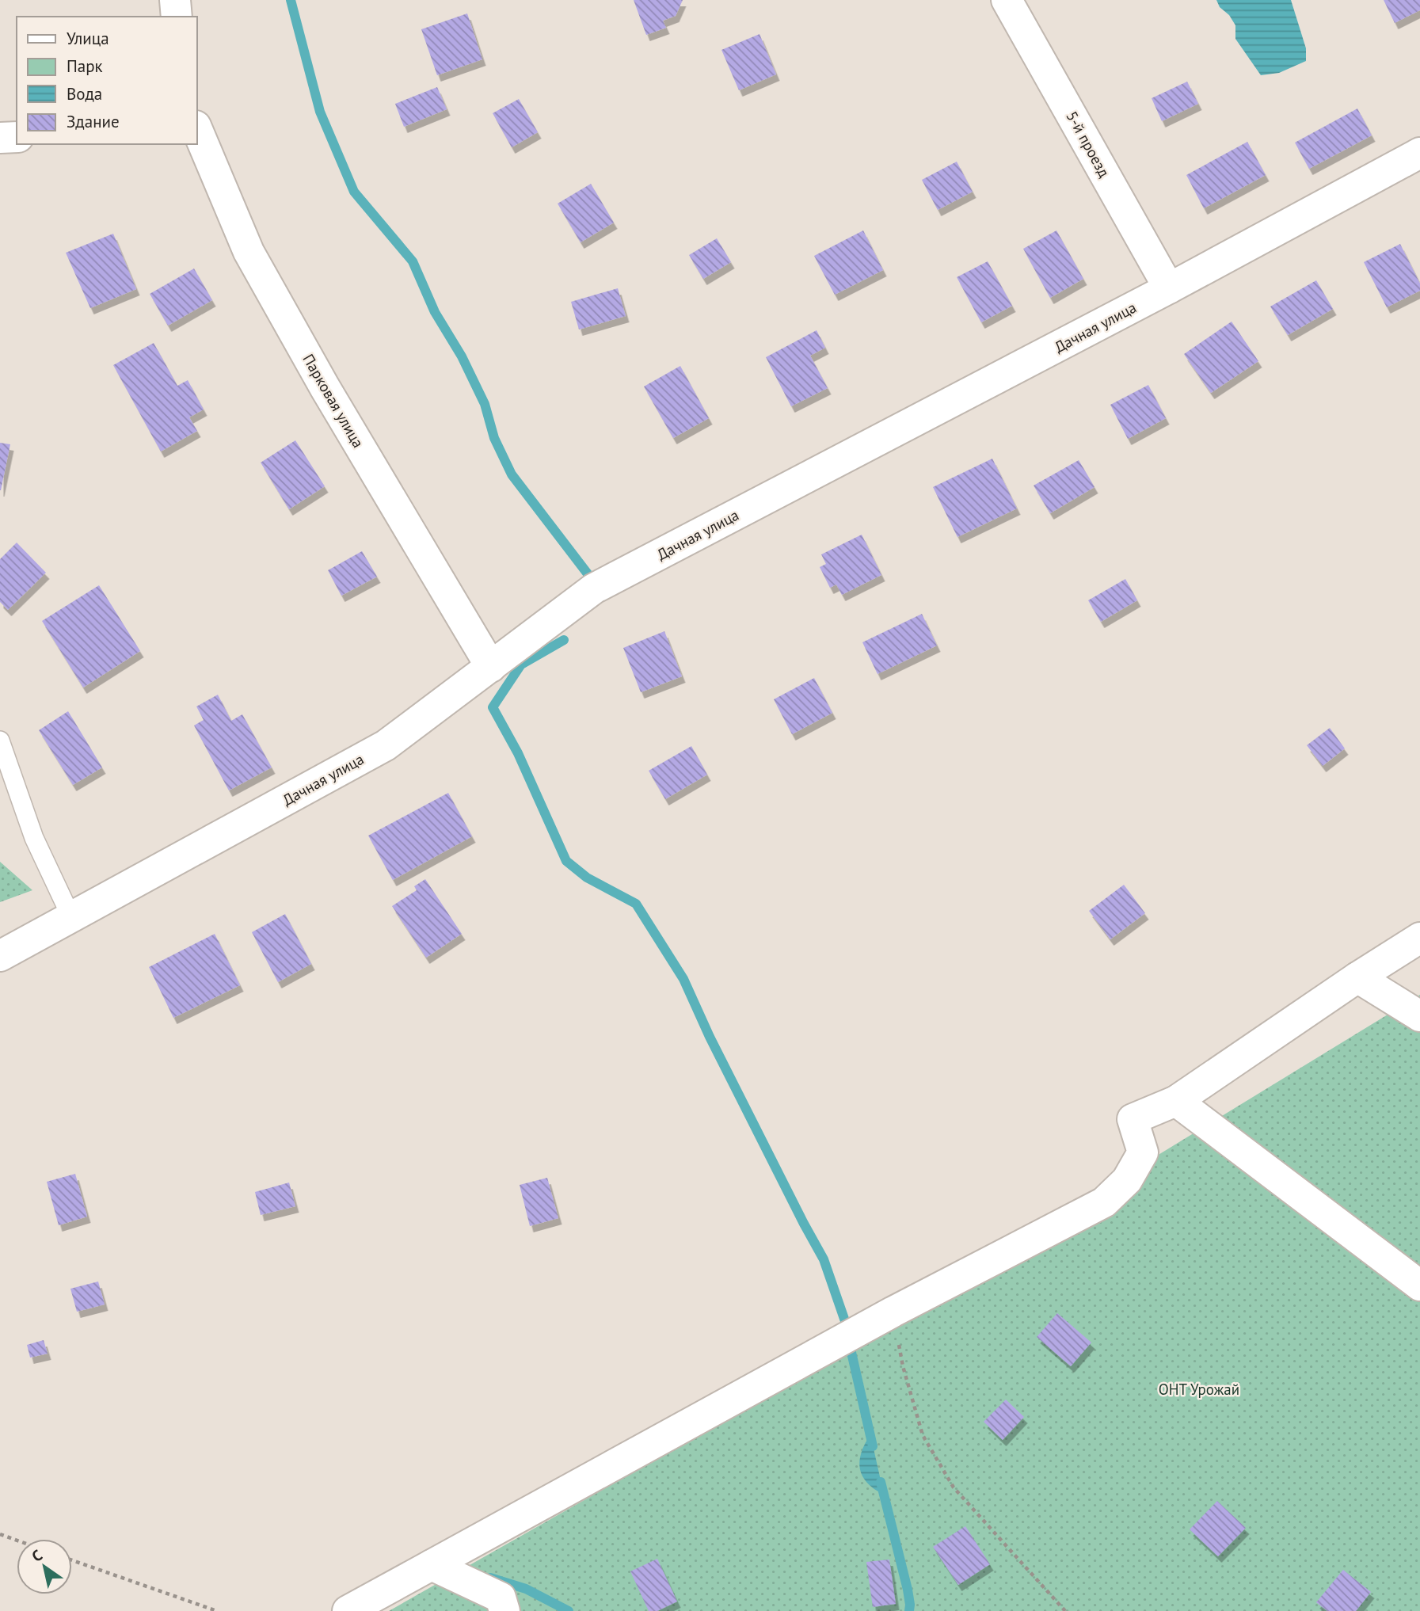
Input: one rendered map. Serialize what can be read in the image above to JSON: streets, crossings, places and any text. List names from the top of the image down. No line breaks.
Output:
{"streets":{"street":["5-й проезд","Дачная улица","Парковая улица"]},"crossings":[["5-й проезд","Дачная улица"],["Дачная улица","Парковая улица"]],"parks":["ОНТ Урожай"],"legend":["Улица","Парк","Вода","Здание"],"north":"top left"}
